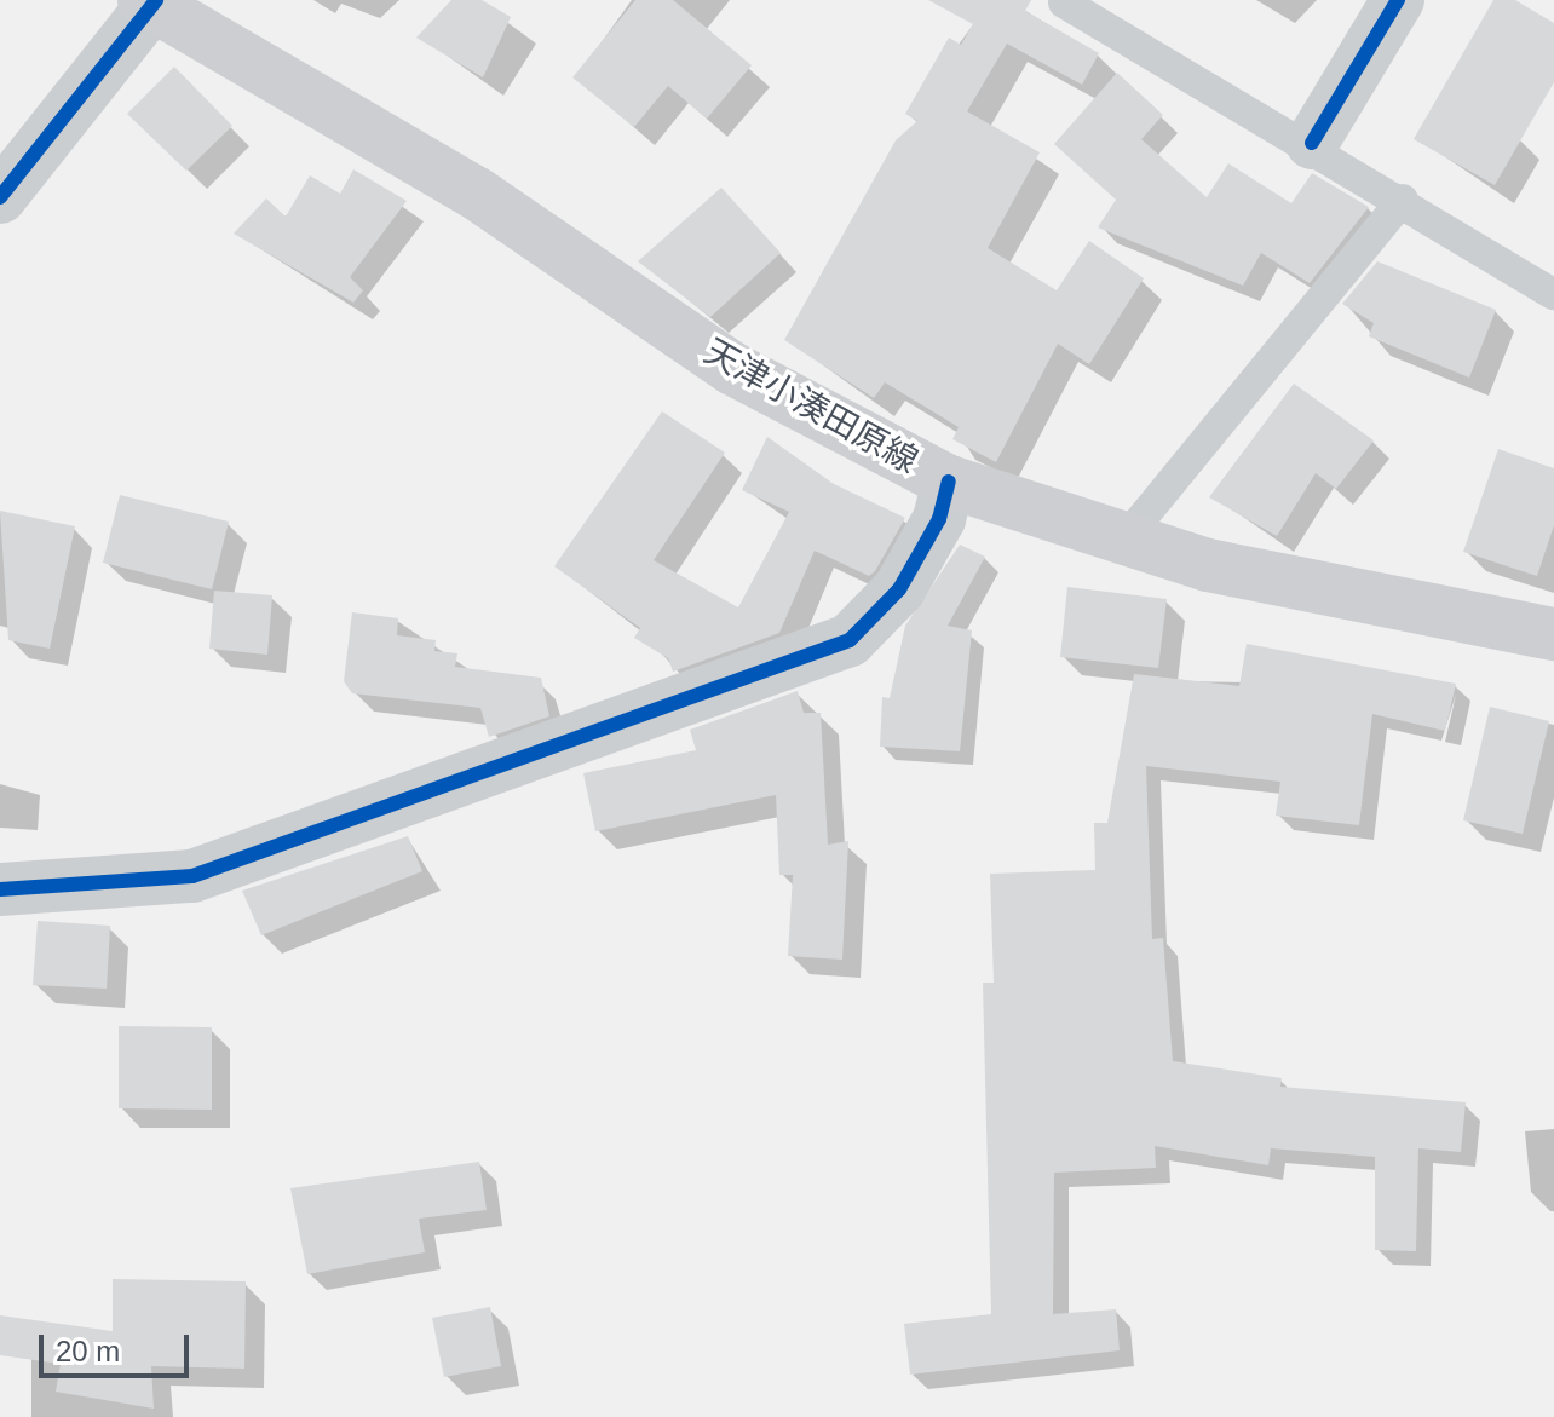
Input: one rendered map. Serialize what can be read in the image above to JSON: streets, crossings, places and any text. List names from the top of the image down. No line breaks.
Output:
{"streets":{"main road":["天津小湊田原線"]},"scale_bar":"20 m"}
